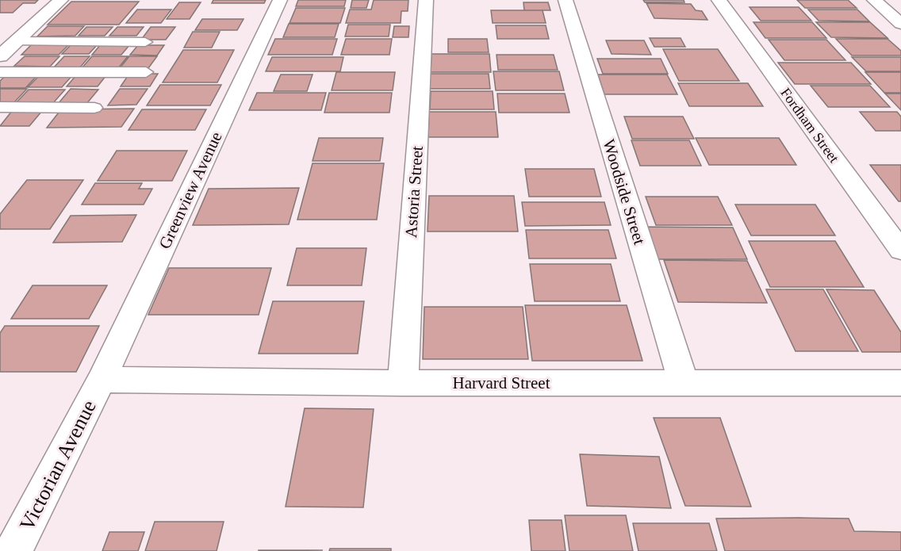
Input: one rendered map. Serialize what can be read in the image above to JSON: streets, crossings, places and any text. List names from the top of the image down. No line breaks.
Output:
{"streets":{"street":["Fordham Street","Greenview Avenue","Astoria Street","Woodside Street","Harvard Street","Victorian Avenue"]},"crossings":[["Greenview Avenue","Harvard Street"],["Greenview Avenue","Victorian Avenue"],["Astoria Street","Harvard Street"],["Woodside Street","Harvard Street"],["Harvard Street","Victorian Avenue"]]}
